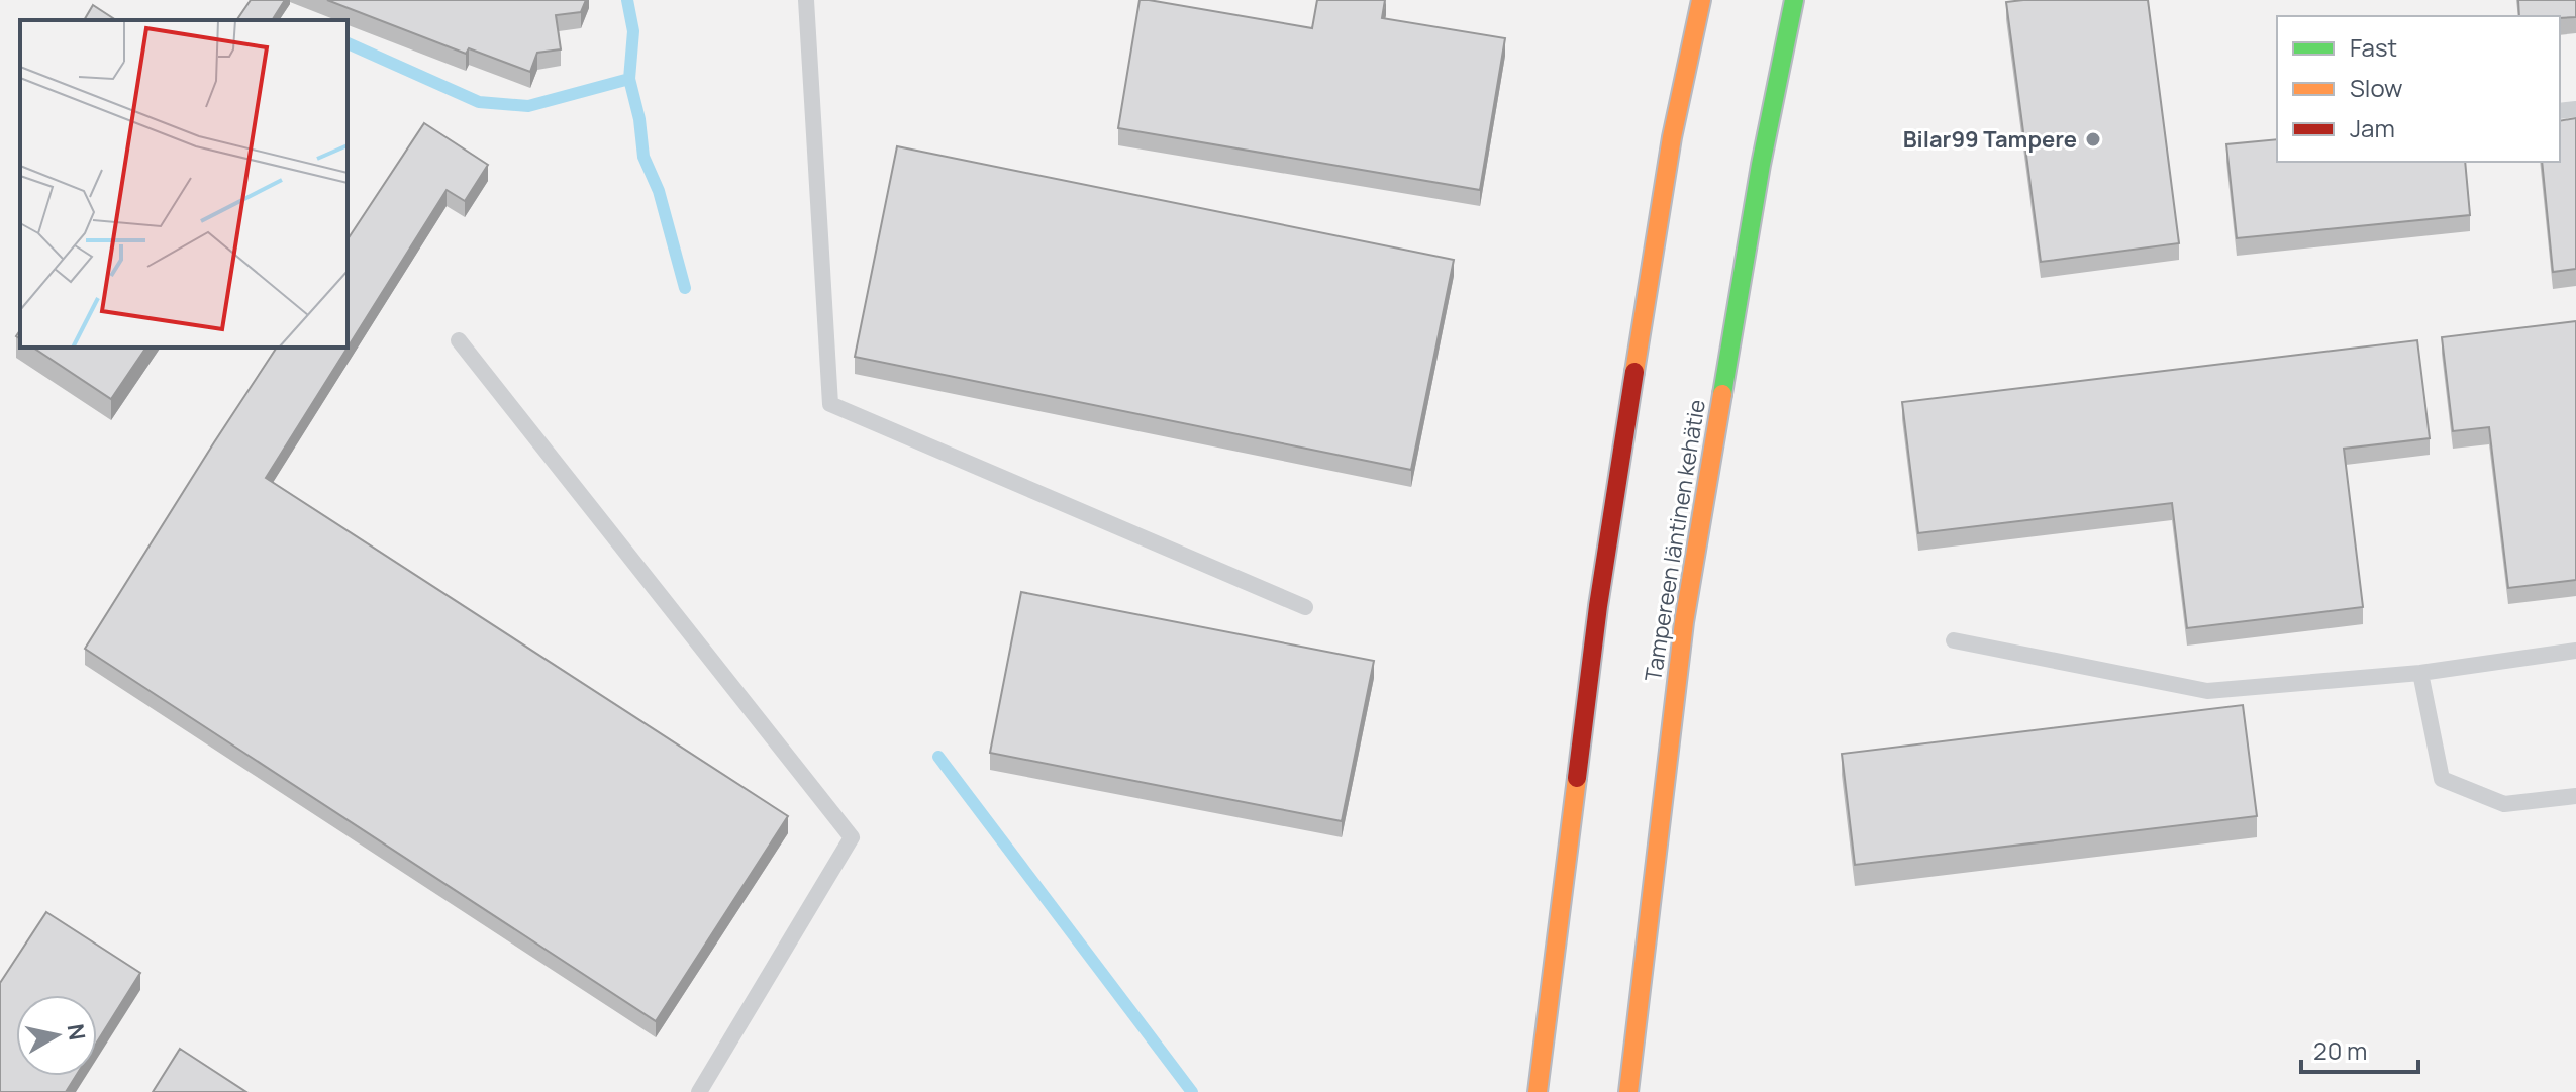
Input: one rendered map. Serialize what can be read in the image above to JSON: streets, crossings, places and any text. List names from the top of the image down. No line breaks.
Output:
{"streets":{"highway":["Tampereen läntinen kehätie"]},"places":["Bilar99 Tampere"],"legend":["Fast","Slow","Jam"],"scale_bar":"20 m","north":"right"}
